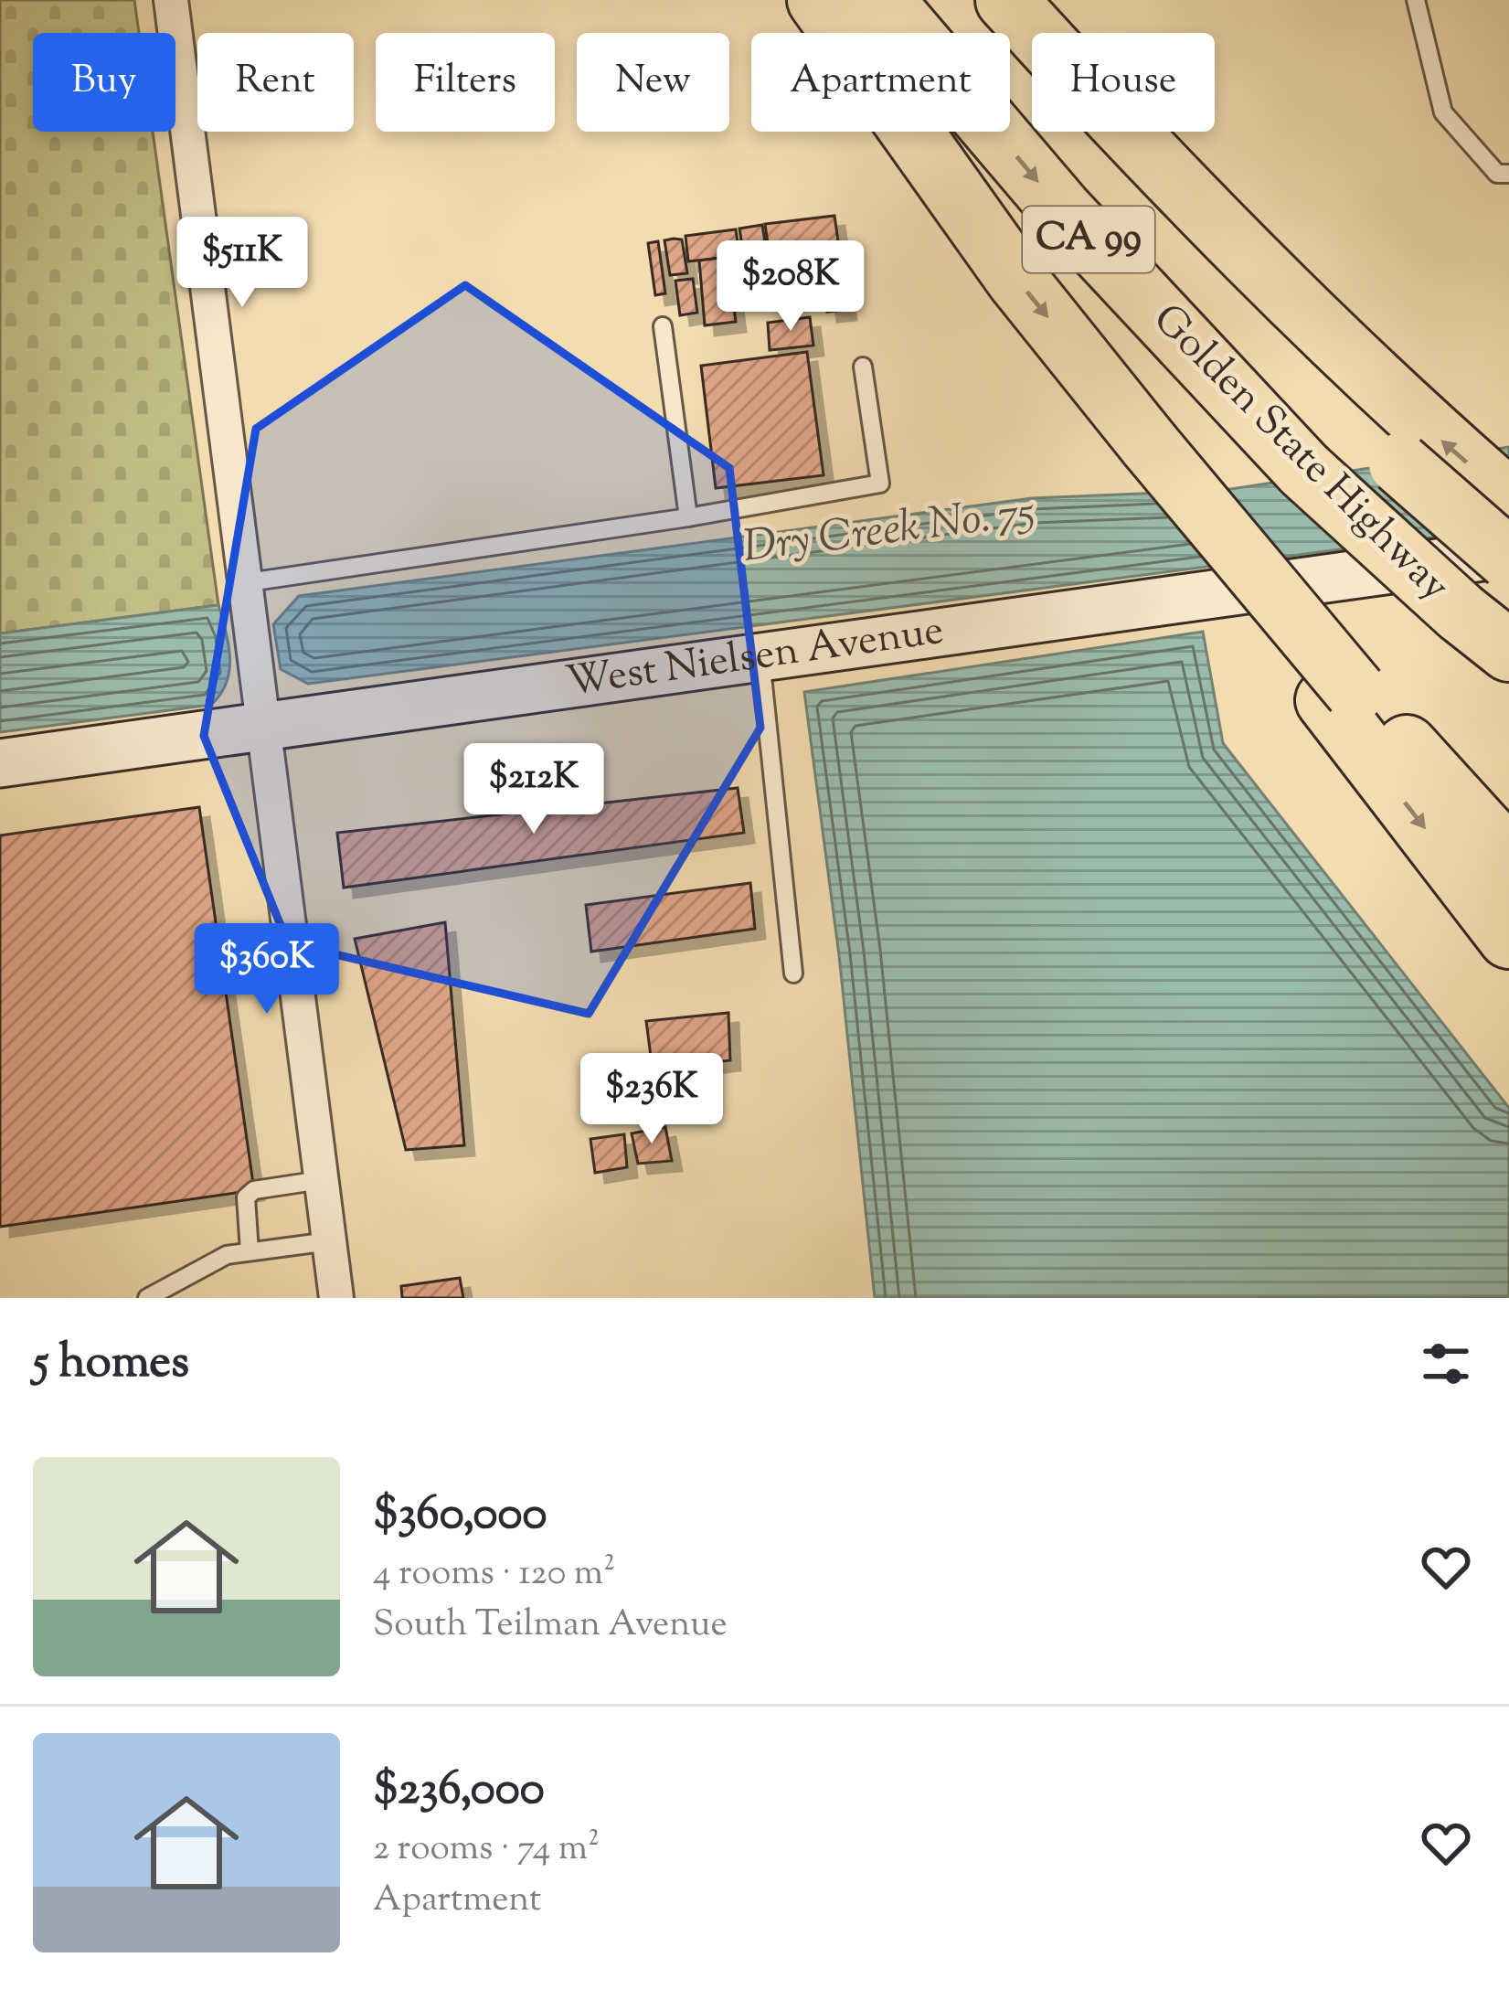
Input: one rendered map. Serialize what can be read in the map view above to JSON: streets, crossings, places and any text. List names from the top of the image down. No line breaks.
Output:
{"streets":{"highway":["CA 99","Golden State Highway"],"street":["West Nielsen Avenue"]},"crossings":[["Golden State Highway","West Nielsen Avenue"]],"water":["Dry Creek No. 75"],"page":{"chip":["Buy","Rent","Filters","New","Apartment","House"],"price":["$511K","$208K","$212K","$360K","$236K"],"heading":"5 homes","list":[{"name":"$360,000","note":"4 rooms · 120 m² · South Teilman Avenue"},{"name":"$236,000","note":"2 rooms · 74 m² · Apartment"}]}}
